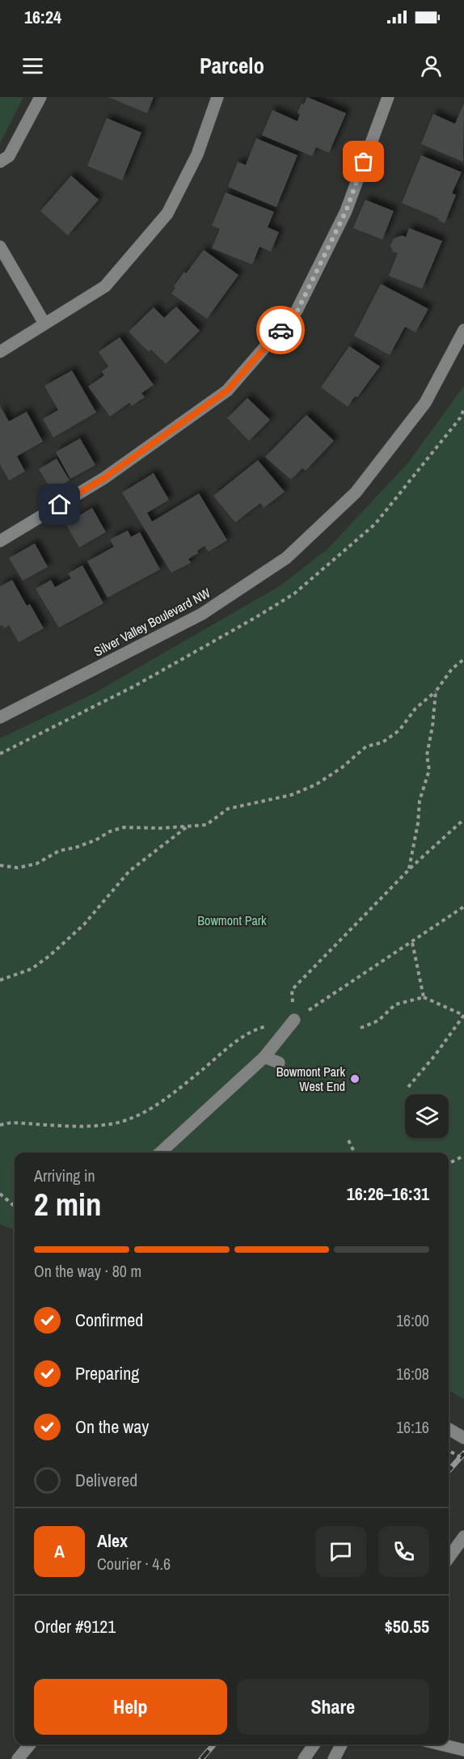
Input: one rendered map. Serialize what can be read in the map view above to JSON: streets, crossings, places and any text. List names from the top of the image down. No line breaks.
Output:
{"streets":{"street":["Silver Valley Boulevard NW"]},"parks":["Bowmont Park"],"places":["Bowmont Park West End"],"page":{"status":"16:24","header":"Parcelo","heading":["2 min","Arriving in","16:26–16:31"],"panel":["Alex","Courier · 4.6","Order #9121","$50.55"],"bar":"On the way · 80 m","list":[["Confirmed","16:00"],["Preparing","16:08"],["On the way","16:16"],"Delivered"],"round":"A","buttons":["Help","Share"]}}
